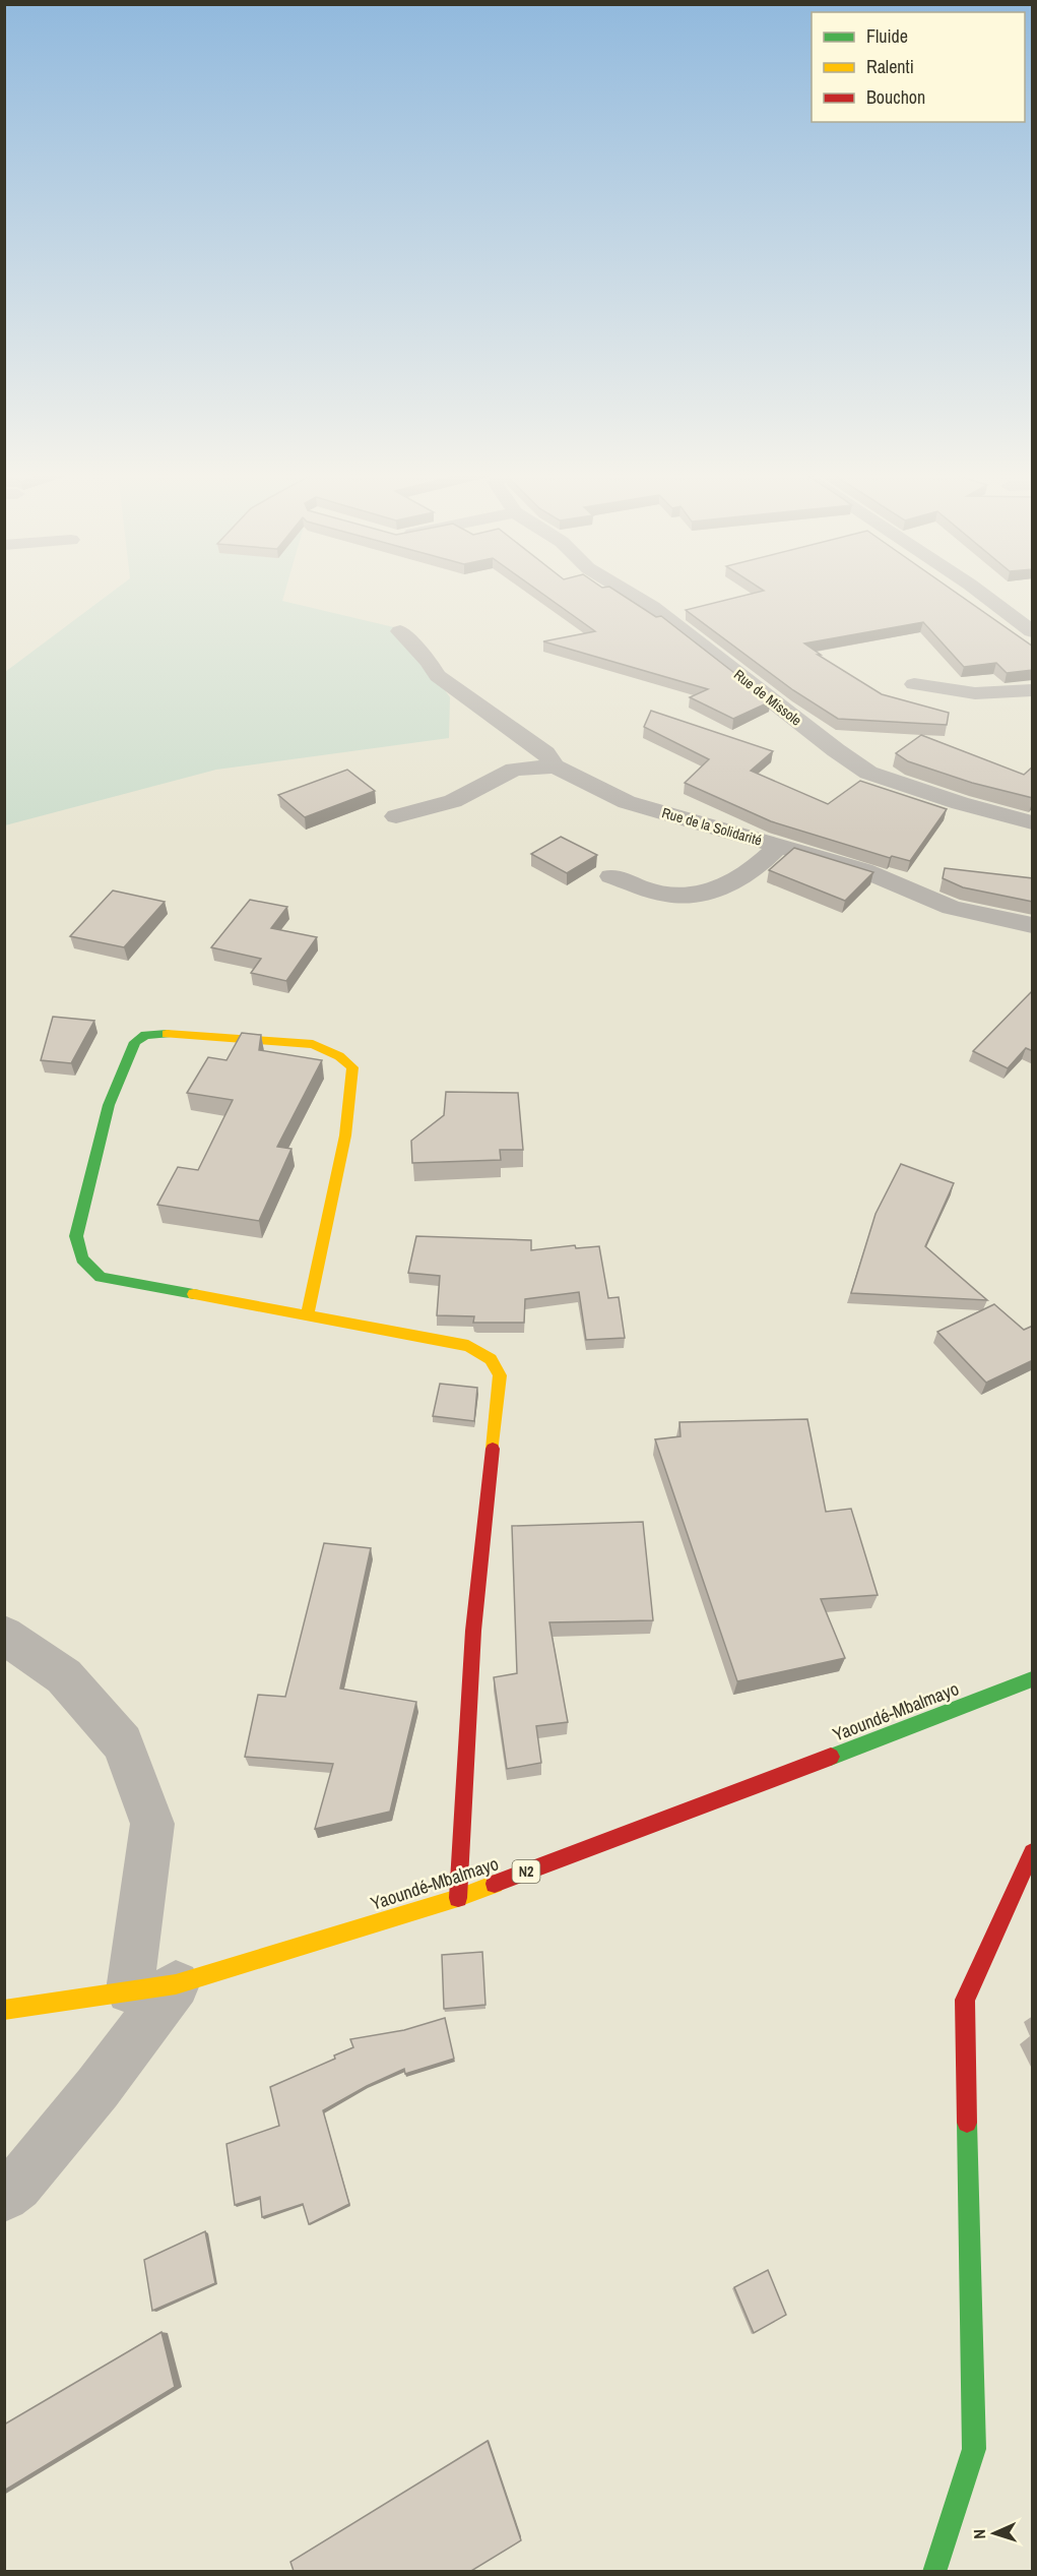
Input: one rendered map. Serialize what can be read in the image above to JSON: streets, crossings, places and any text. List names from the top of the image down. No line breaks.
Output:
{"streets":{"main road":["Yaoundé-Mbalmayo","N2"],"street":["Rue de Missole","Rue de la Solidarité"]},"legend":["Fluide","Ralenti","Bouchon"],"north":"left"}
